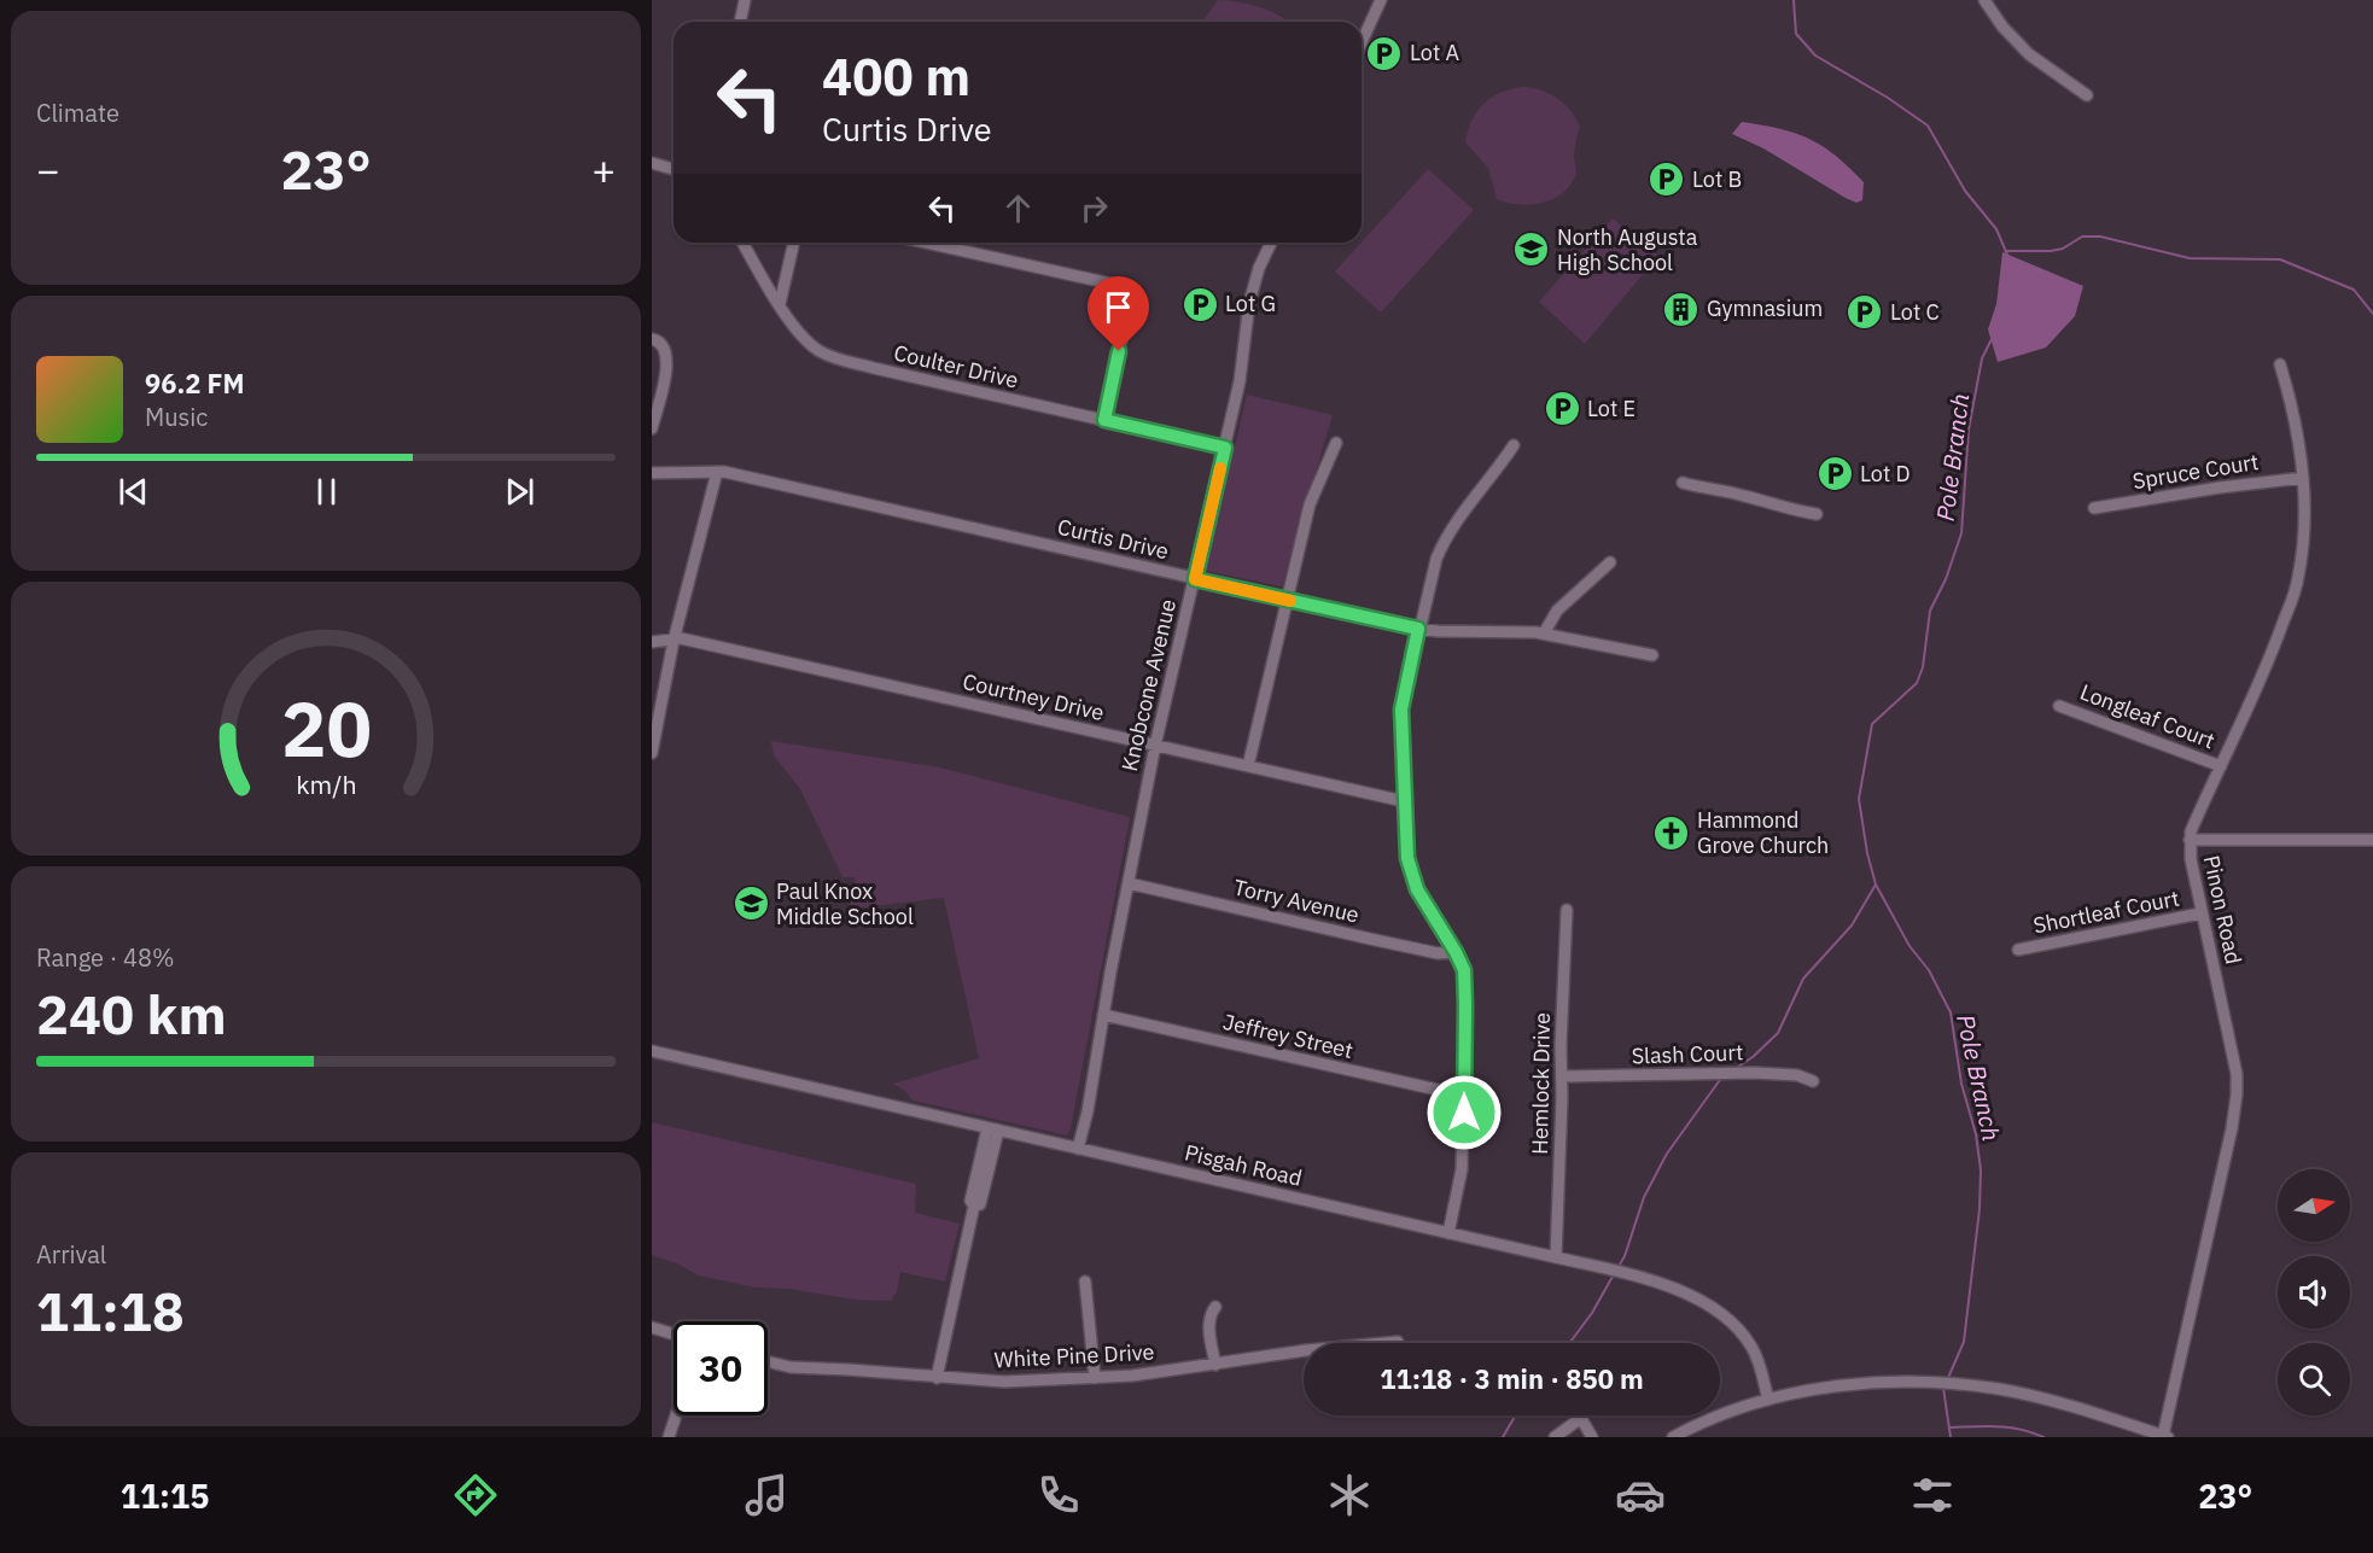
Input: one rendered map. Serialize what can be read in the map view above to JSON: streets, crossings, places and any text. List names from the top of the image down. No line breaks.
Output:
{"streets":{"street":["Coulter Drive","Spruce Court","Curtis Drive","Knobcone Avenue","Courtney Drive","Longleaf Court","Torry Avenue","Pinon Road","Shortleaf Court","Jeffrey Street","Slash Court","Hemlock Drive","Pisgah Road","White Pine Drive"]},"crossings":[["Coulter Drive","Knobcone Avenue"],["Spruce Court","Pinon Road"],["Curtis Drive","Knobcone Avenue"],["Knobcone Avenue","Courtney Drive"],["Knobcone Avenue","Torry Avenue"],["Knobcone Avenue","Jeffrey Street"],["Knobcone Avenue","Pisgah Road"],["Longleaf Court","Pinon Road"],["Pinon Road","Shortleaf Court"],["Slash Court","Hemlock Drive"],["Hemlock Drive","Pisgah Road"]],"water":["Pole Branch"],"places":{"parking":["Lot A","Lot B","Lot G","Lot C","Lot E","Lot D"],"school or university":["North Augusta High School","Paul Knox Middle School"],"building":["Gymnasium"],"church":["Hammond Grove Church"]},"north":"right","page":{"tile":["Climate",["Range · 48%","240 km"],["Arrival","11:18"]],"turn":["400 m","Curtis Drive"],"heat":["−","23°","+"],"song":["96.2 FM","Music"],"limit":"30","trip":"11:18 · 3 min · 850 m","tabs":["11:15","23°"],"gauge":["20","km/h"]}}
